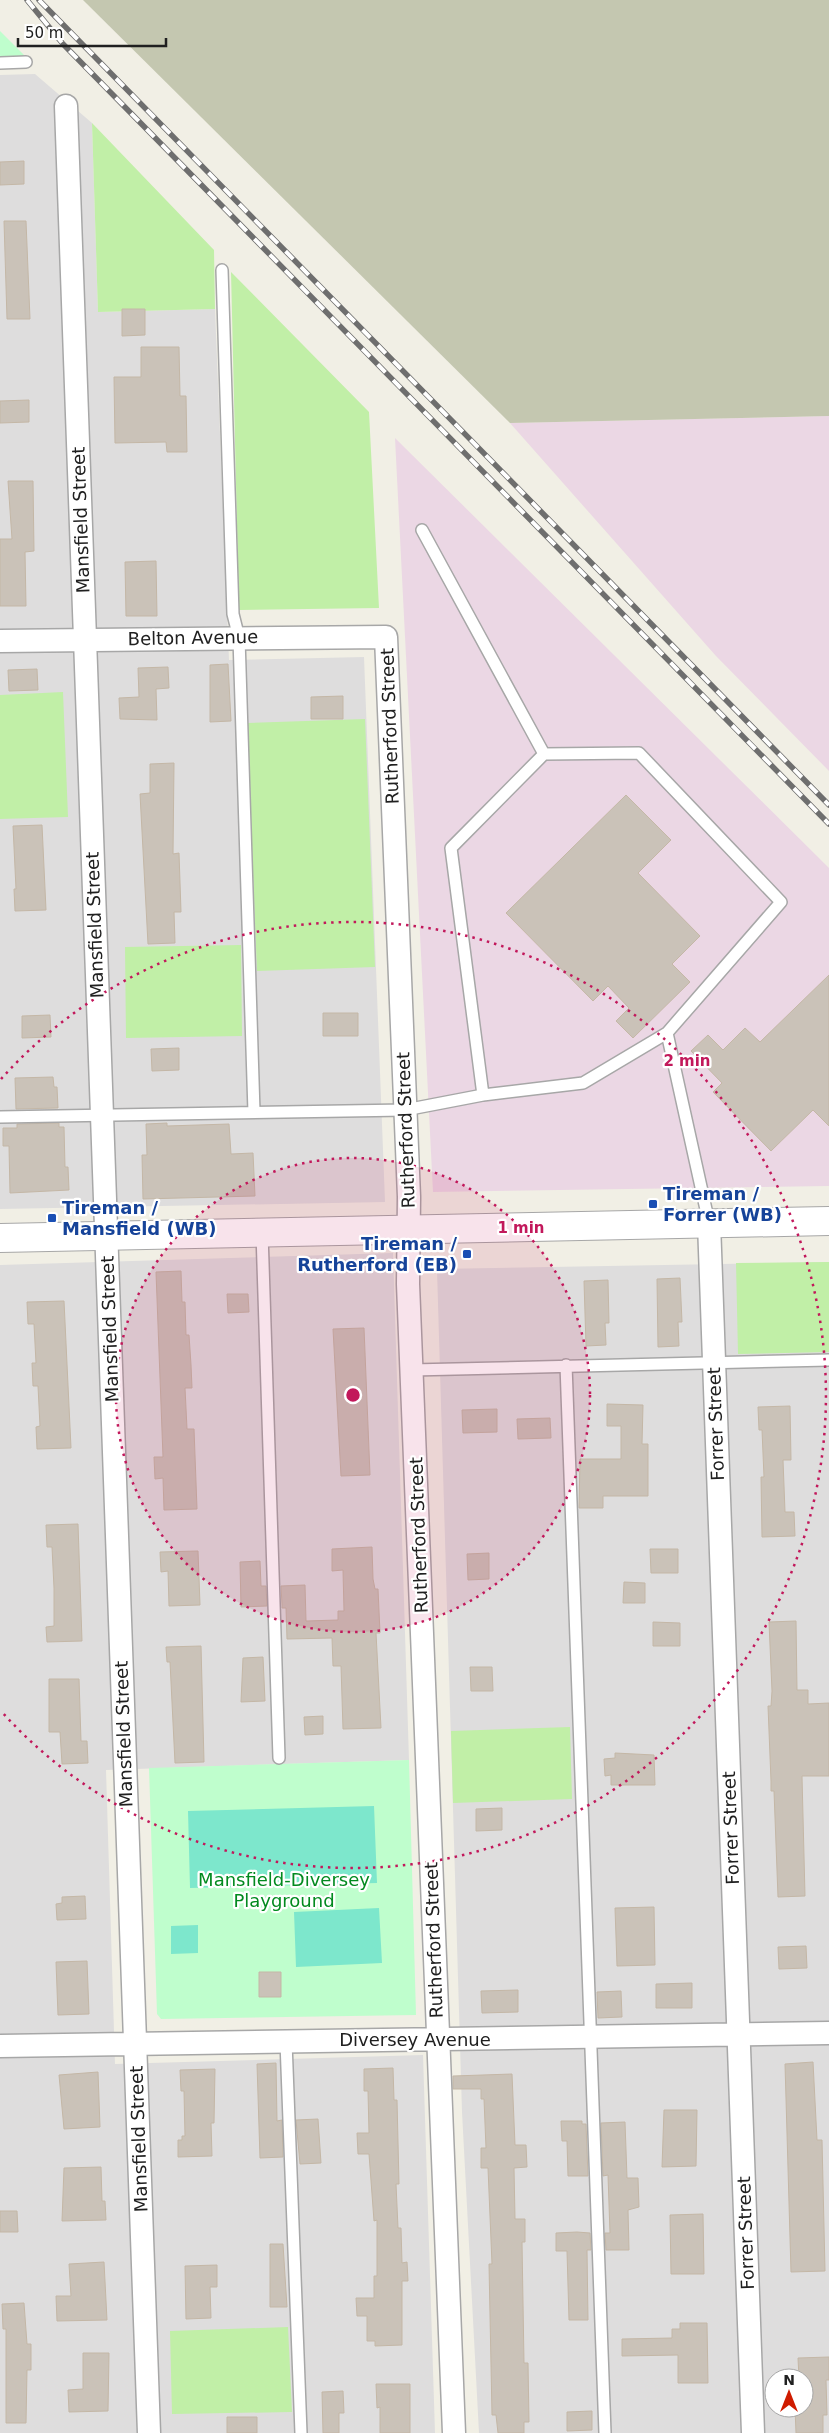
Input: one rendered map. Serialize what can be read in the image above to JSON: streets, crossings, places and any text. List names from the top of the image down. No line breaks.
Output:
{"streets":{"street":["Mansfield Street","Belton Avenue","Rutherford Street","Forrer Street","Diversey Avenue"]},"crossings":[["Mansfield Street","Belton Avenue"],["Mansfield Street","Diversey Avenue"],["Belton Avenue","Rutherford Street"],["Rutherford Street","Diversey Avenue"],["Forrer Street","Diversey Avenue"]],"parks":["Mansfield-Diversey Playground"],"places":{"transit":["Tireman / Forrer (WB)","Tireman / Mansfield (WB)","Tireman / Rutherford (EB)"]},"scale_bar":"50 m","north":"top","rings":["2 min","1 min"]}
